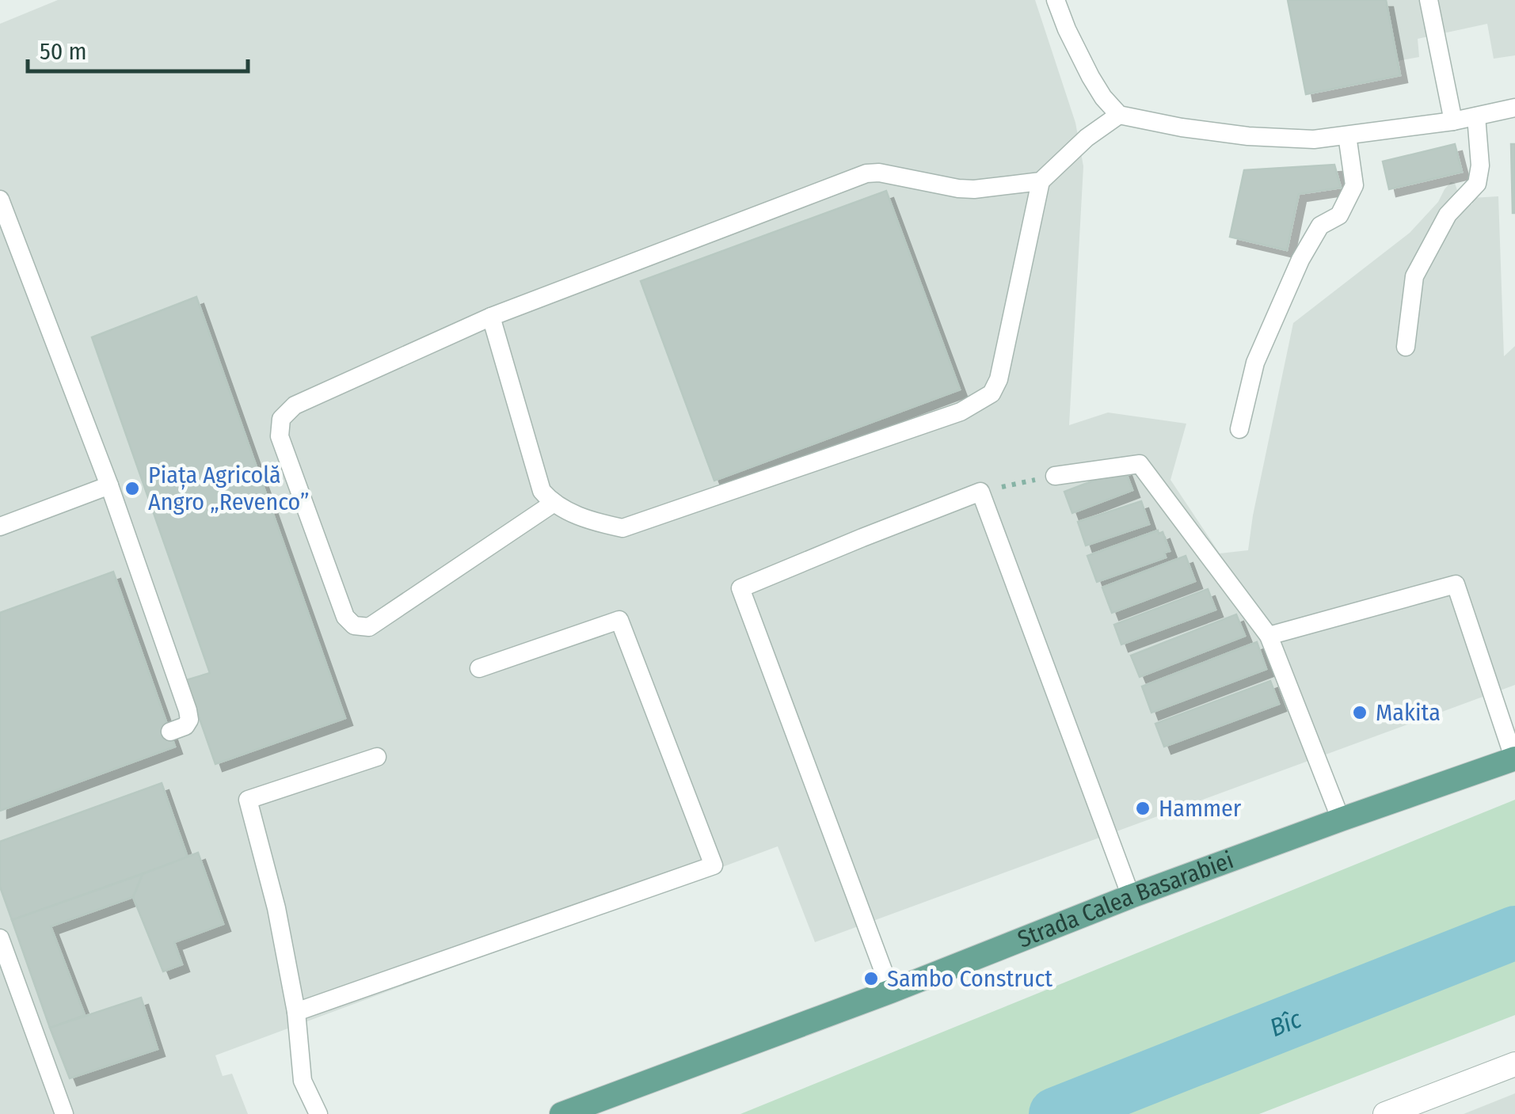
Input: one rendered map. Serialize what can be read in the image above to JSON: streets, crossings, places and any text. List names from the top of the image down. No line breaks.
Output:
{"streets":{"main road":["Strada Calea Basarabiei"]},"water":["Bîc"],"places":["Piața Agricolă Angro „Revenco”","Makita","Hammer","Sambo Construct"],"scale_bar":"50 m"}
